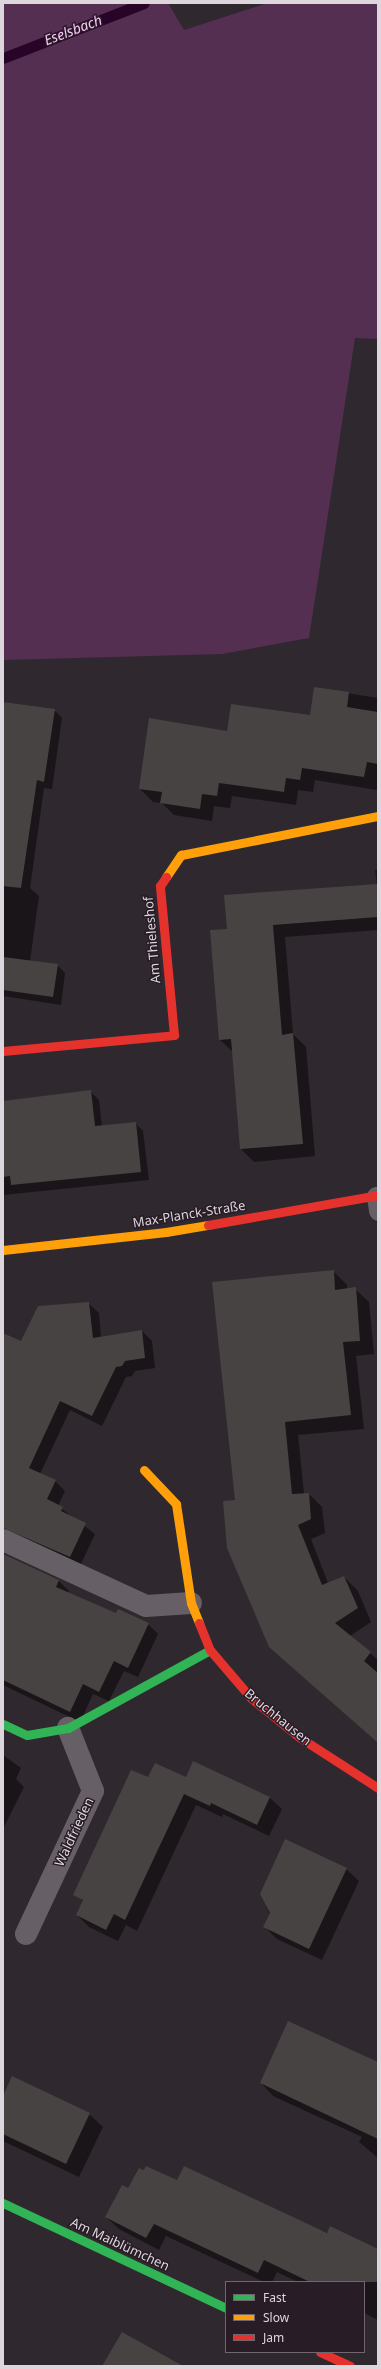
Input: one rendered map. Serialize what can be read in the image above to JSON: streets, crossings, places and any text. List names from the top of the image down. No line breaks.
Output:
{"streets":{"street":["Am Thieleshof","Max-Planck-Straße","Bruchhausen","Waldfrieden","Am Maiblümchen"]},"water":["Eselsbach"],"legend":["Fast","Slow","Jam"]}
